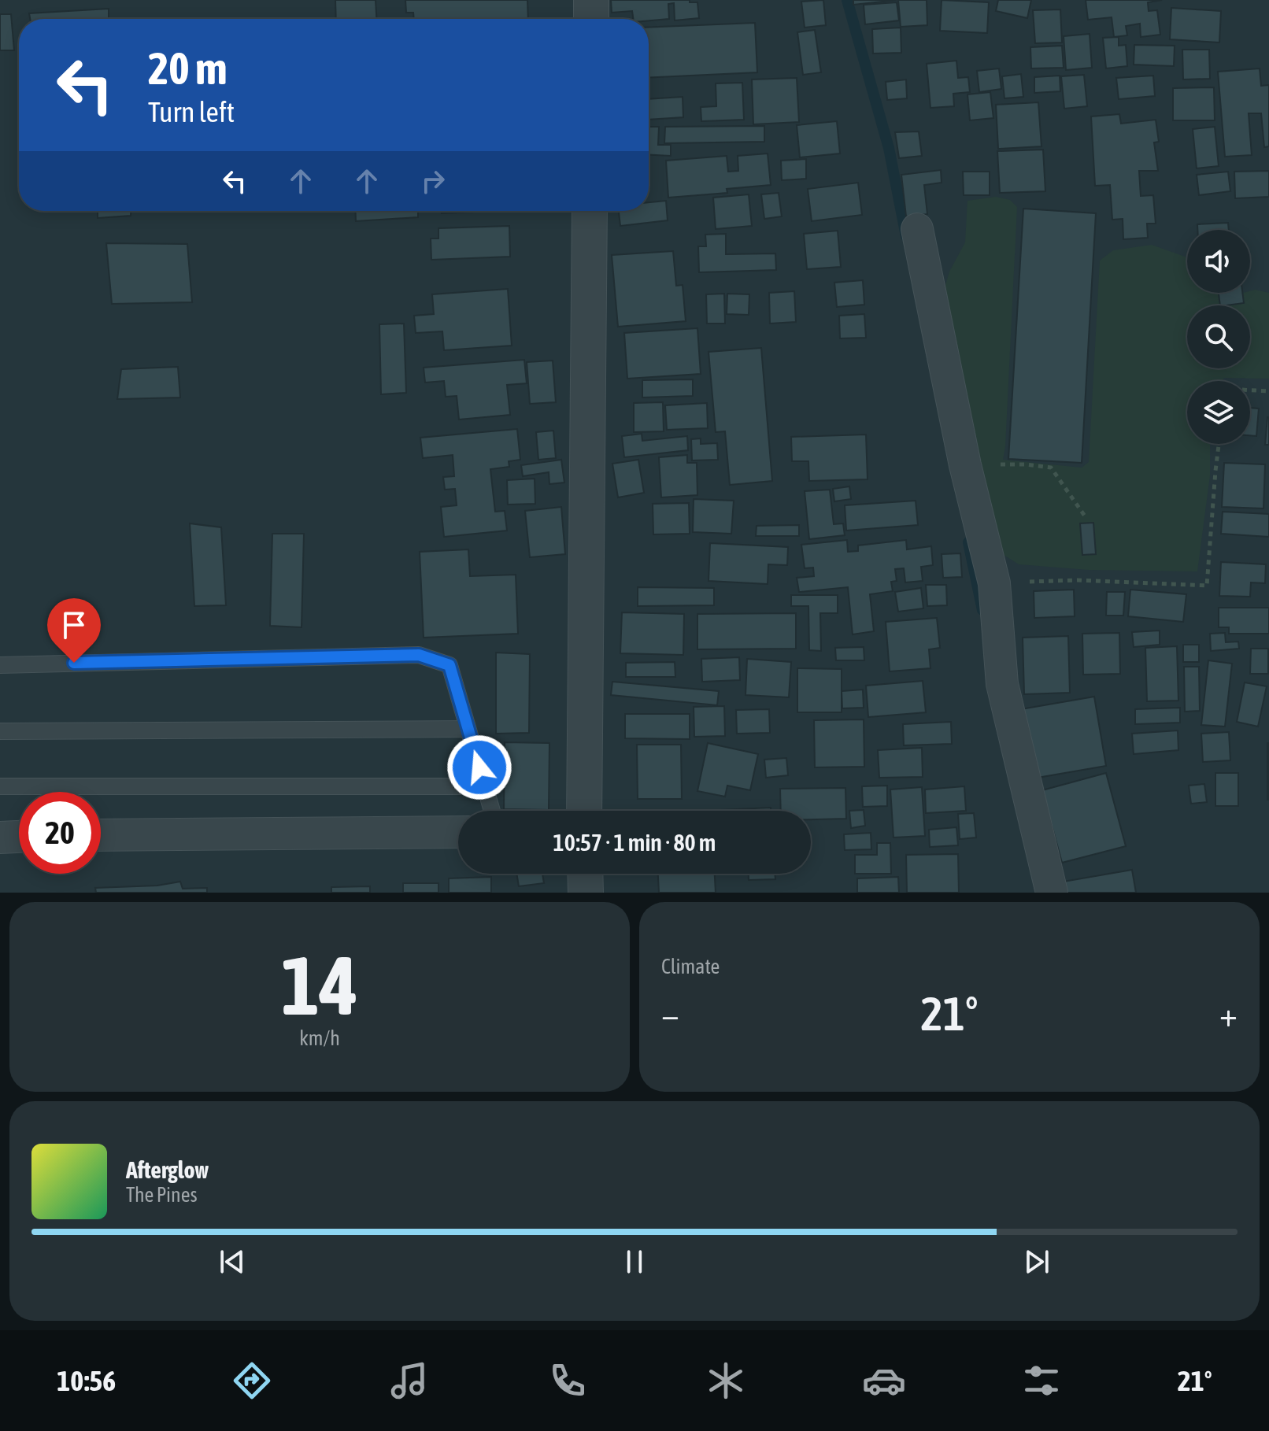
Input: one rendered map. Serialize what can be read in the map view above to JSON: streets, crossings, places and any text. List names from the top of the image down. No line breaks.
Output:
{"page":{"turn":["20 m","Turn left"],"limit":"20","trip":"10:57 · 1 min · 80 m","tile":[["14","km/h"],"Climate"],"heat":["−","21°","+"],"song":["Afterglow","The Pines"],"tabs":["10:56","21°"]}}
